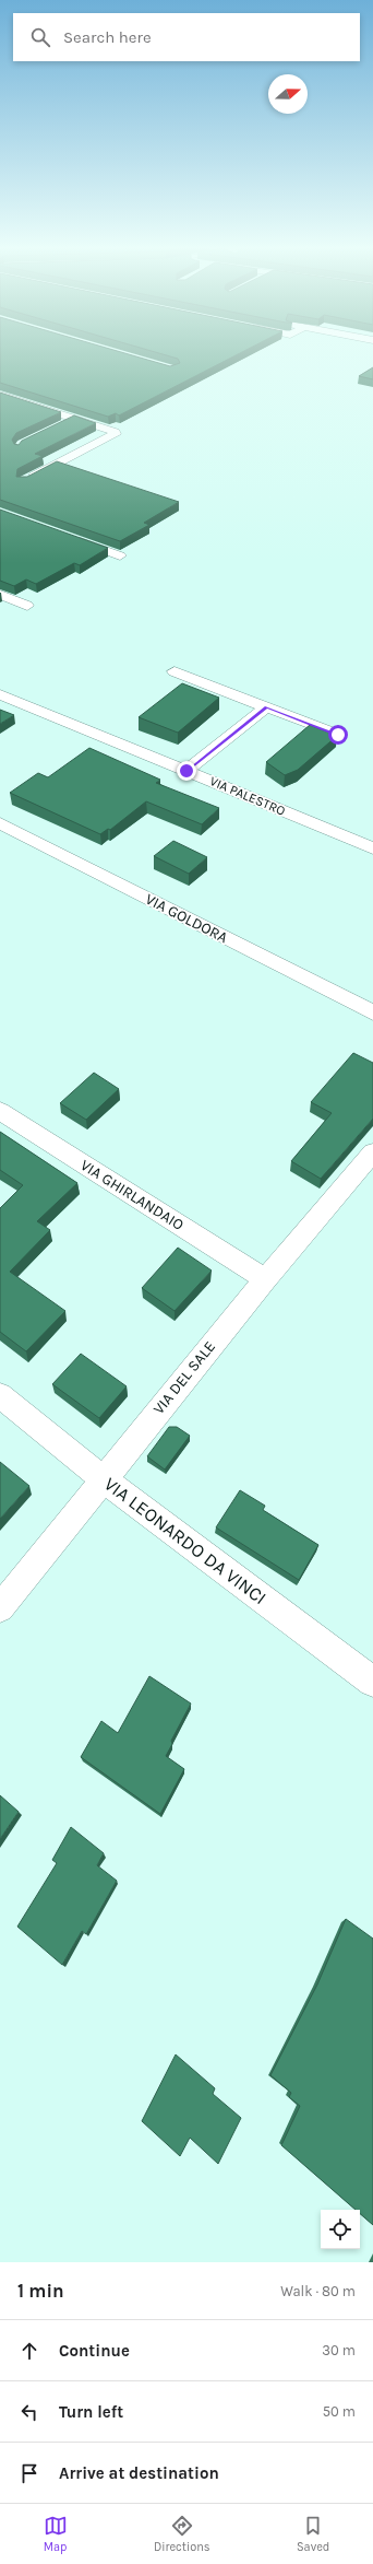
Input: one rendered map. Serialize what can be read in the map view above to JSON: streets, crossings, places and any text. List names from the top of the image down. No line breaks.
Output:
{"streets":{"street":["VIA PALESTRO","VIA GOLDORA","VIA GHIRLANDAIO","VIA DEL SALE","VIA LEONARDO DA VINCI"]},"crossings":[["VIA GHIRLANDAIO","VIA DEL SALE"],["VIA DEL SALE","VIA LEONARDO DA VINCI"]],"north":"right","page":{"search":"Search here","heading":["1 min","Walk · 80 m"],"list":[["Continue","30 m"],["Turn left","50 m"],"Arrive at destination"],"nav":["Map","Directions","Saved"]}}
